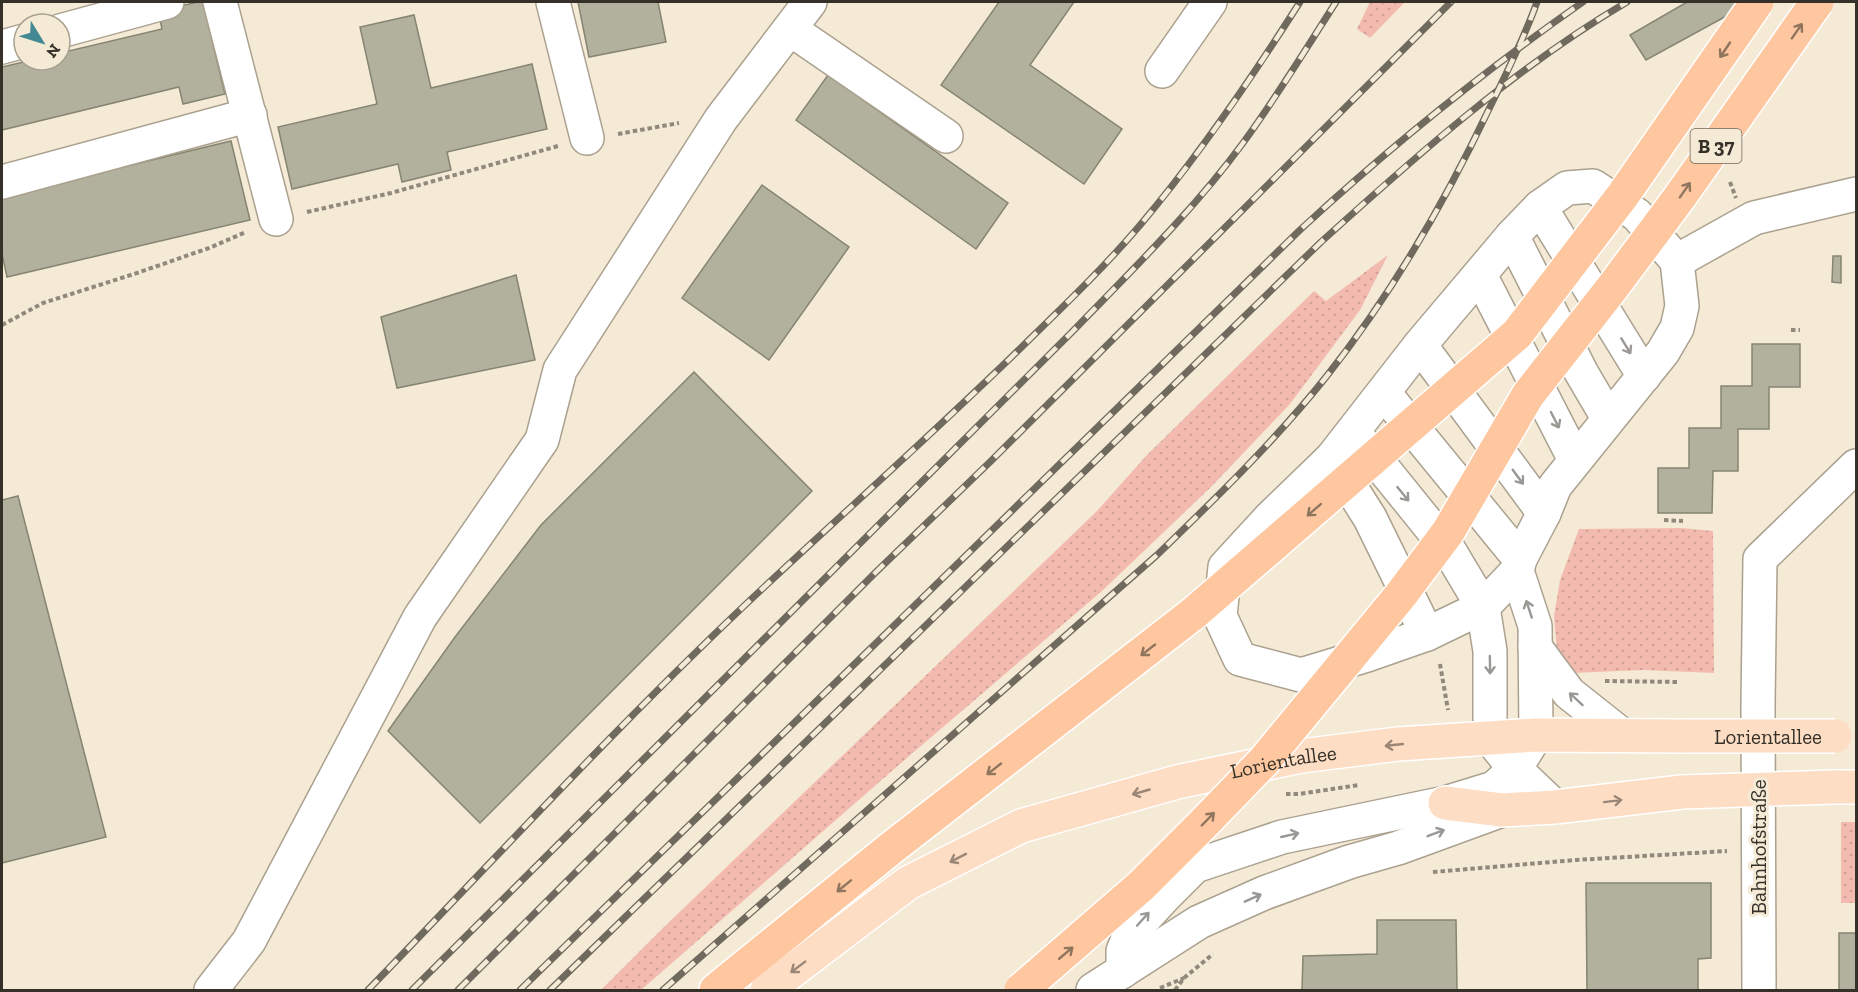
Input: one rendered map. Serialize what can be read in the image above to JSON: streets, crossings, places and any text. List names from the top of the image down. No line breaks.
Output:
{"streets":{"highway":["B 37"],"main road":["Lorientallee"],"street":["Bahnhofstraße"]},"one_way":["Lorientallee"],"north":"bottom right"}
